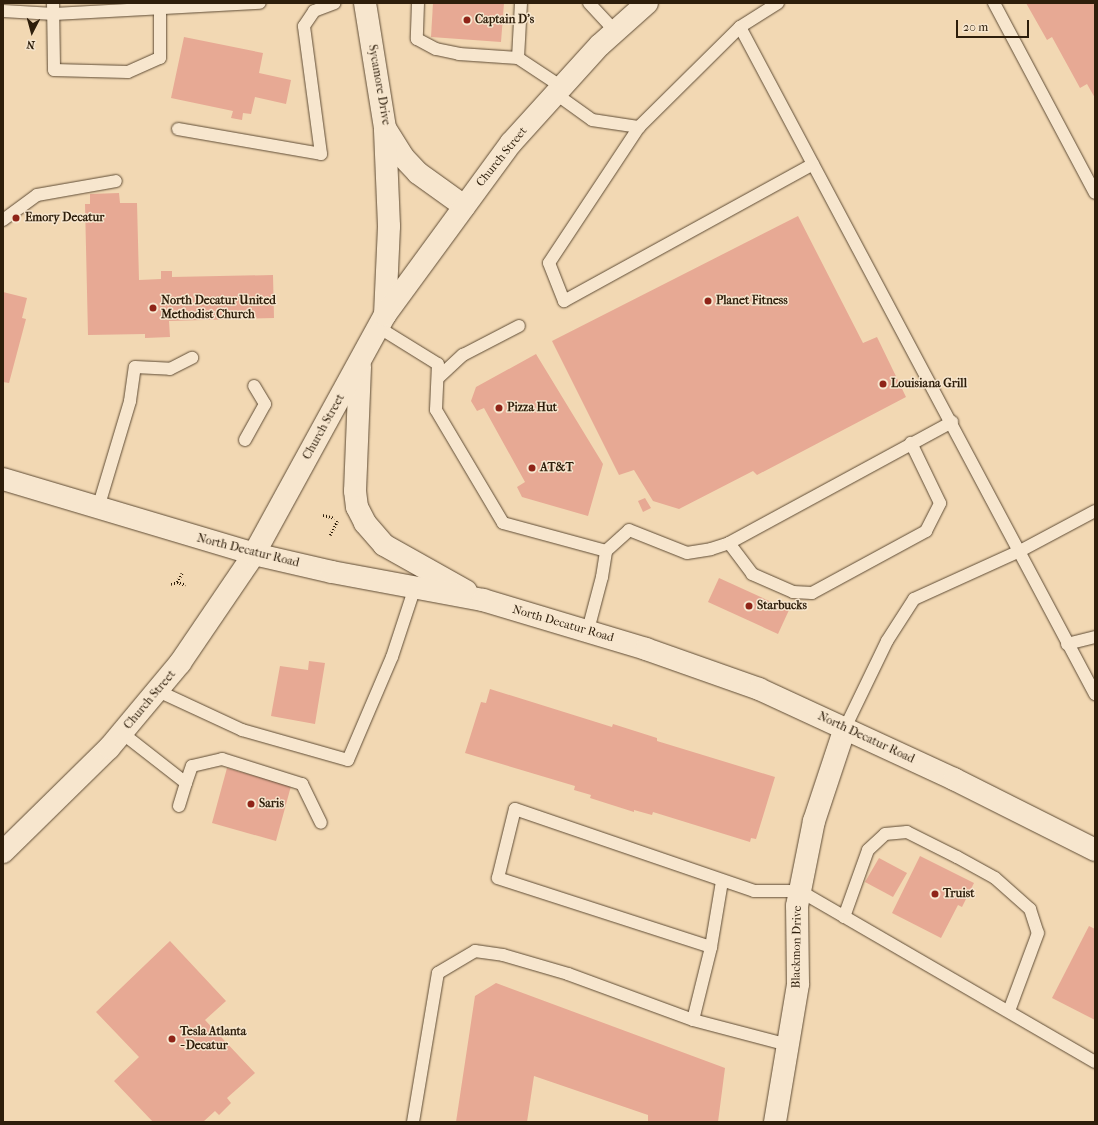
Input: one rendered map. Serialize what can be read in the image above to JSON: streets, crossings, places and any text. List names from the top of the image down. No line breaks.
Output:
{"streets":{"main road":["Sycamore Drive","Church Street","North Decatur Road","Blackmon Drive"]},"crossings":[["Sycamore Drive","Church Street"],["Church Street","North Decatur Road"],["North Decatur Road","Blackmon Drive"]],"places":["Captain D's","Emory Decatur","Planet Fitness","North Decatur United Methodist Church","Louisiana Grill","Pizza Hut","AT&T","Starbucks","Saris","Truist","Tesla Atlanta - Decatur"],"scale_bar":"20 m","north":"bottom"}
